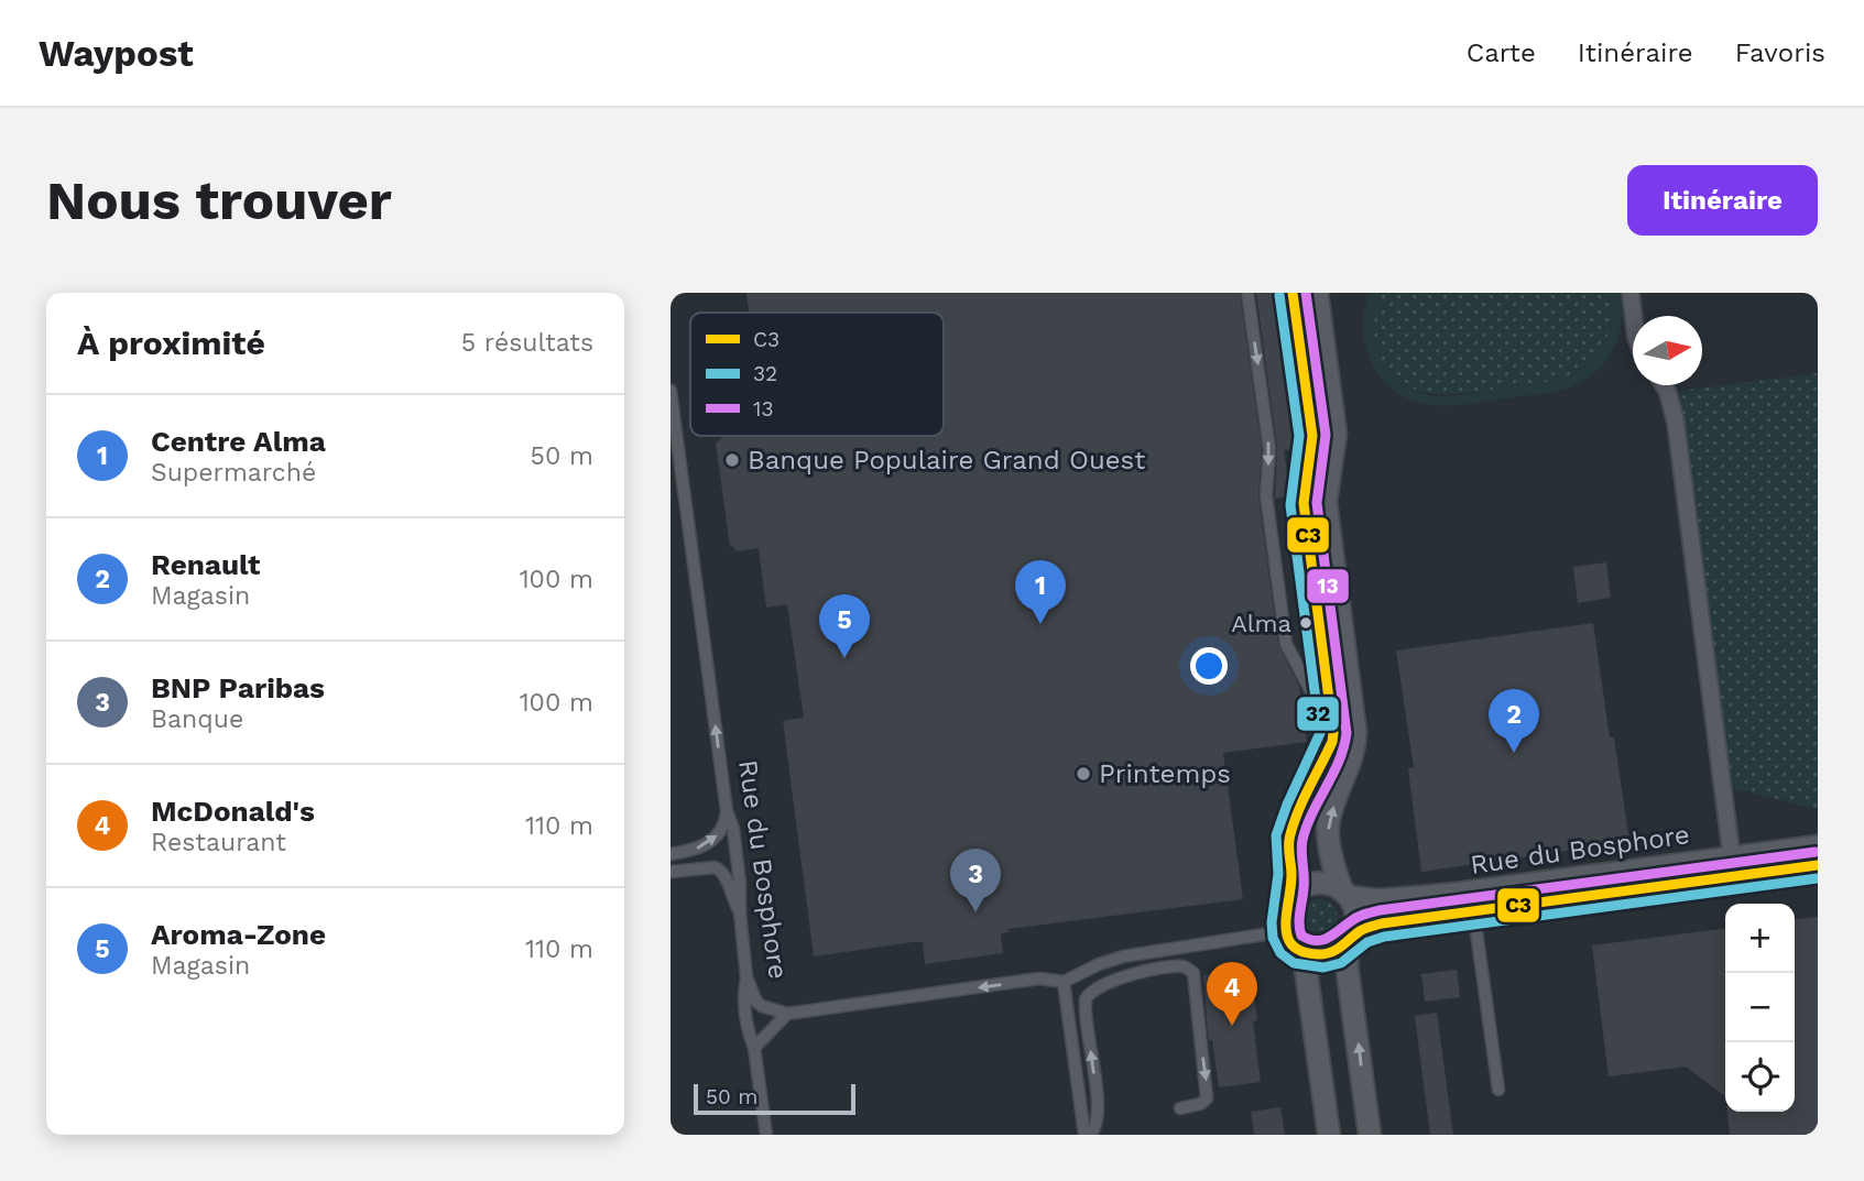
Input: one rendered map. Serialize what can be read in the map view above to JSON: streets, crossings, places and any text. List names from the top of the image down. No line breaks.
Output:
{"streets":{"street":["Rue du Bosphore"]},"places":["Banque Populaire Grand Ouest","Alma","Printemps"],"lines":["transit line C3","transit line 13","transit line 32"],"legend":["C3","32","13"],"scale_bar":"50 m","north":"right","page":{"header":"Waypost","nav":["Carte","Itinéraire","Favoris"],"buttons":"Itinéraire","title":"Nous trouver","heading":["À proximité","5 résultats"],"list":[{"mark":"1","name":"Centre Alma","note":"Supermarché","value":"50 m"},{"mark":"2","name":"Renault","note":"Magasin","value":"100 m"},{"mark":"3","name":"BNP Paribas","note":"Banque","value":"100 m"},{"mark":"4","name":"McDonald's","note":"Restaurant","value":"110 m"},{"mark":"5","name":"Aroma-Zone","note":"Magasin","value":"110 m"}],"pins":["1","5","2","3","4"],"map_buttons":["+","−"],"scale":"50 m"}}
